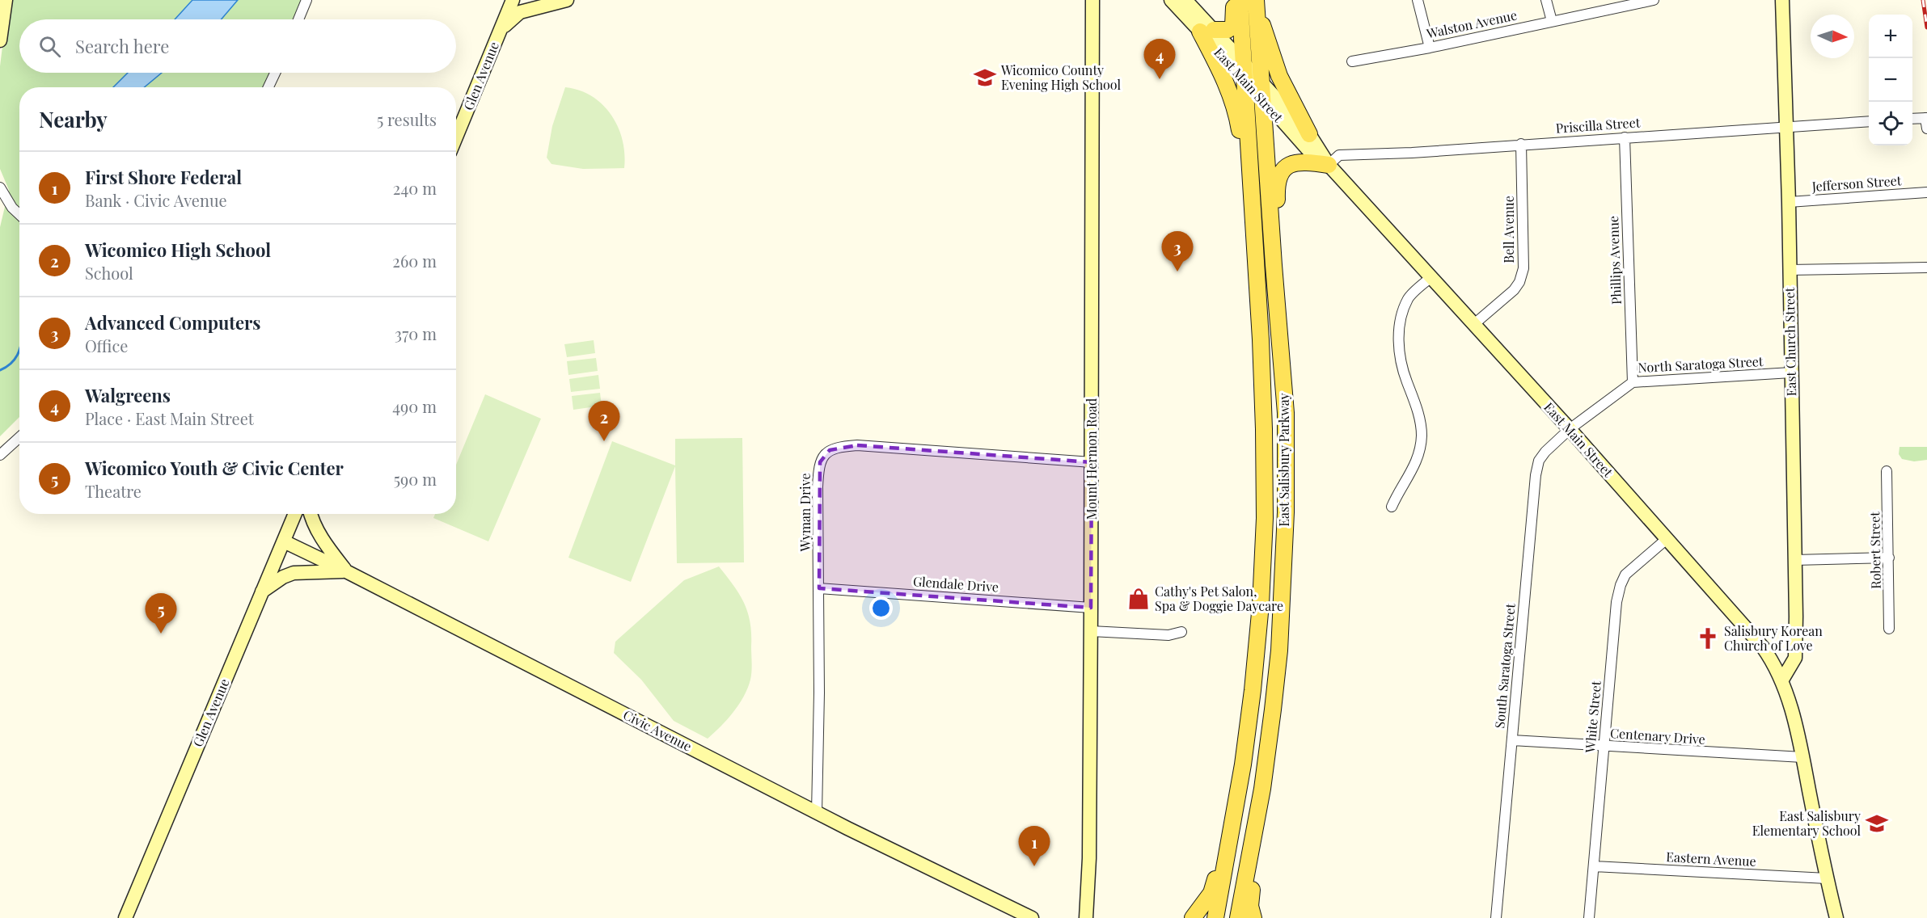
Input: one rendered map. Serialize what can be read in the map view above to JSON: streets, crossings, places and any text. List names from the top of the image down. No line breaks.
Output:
{"streets":{"main road":["East Salisbury Parkway"],"street":["Walston Avenue","Glen Avenue","East Main Street","Priscilla Street","Jefferson Street","Bell Avenue","Phillips Avenue","East Church Street","North Saratoga Street","Mount Hermon Road","Wyman Drive","Robert Street","Glendale Drive","South Saratoga Street","White Street","Civic Avenue","Centenary Drive","Eastern Avenue"]},"crossings":[["Glen Avenue","Civic Avenue"],["East Main Street","Priscilla Street"],["East Main Street","Bell Avenue"],["East Main Street","East Church Street"],["East Main Street","North Saratoga Street"],["East Main Street","East Salisbury Parkway"],["East Main Street","South Saratoga Street"],["East Main Street","White Street"],["East Main Street","Centenary Drive"],["East Main Street","Eastern Avenue"],["Priscilla Street","Bell Avenue"],["Priscilla Street","Phillips Avenue"],["Priscilla Street","East Church Street"],["Jefferson Street","East Church Street"],["Phillips Avenue","North Saratoga Street"],["East Church Street","North Saratoga Street"],["North Saratoga Street","South Saratoga Street"],["Mount Hermon Road","Wyman Drive"],["Mount Hermon Road","Glendale Drive"],["Wyman Drive","Glendale Drive"],["Wyman Drive","Civic Avenue"],["South Saratoga Street","Centenary Drive"],["White Street","Centenary Drive"],["White Street","Eastern Avenue"]],"places":{"school or university":["Wicomico County Evening High School","East Salisbury Elementary School"],"shop":["Cathy's Pet Salon, Spa & Doggie Daycare"],"church":["Salisbury Korean Church of Love"]},"north":"right","page":{"map_buttons":["+","−"],"search":"Search here","pins":["4","3","2","5","1"],"heading":["Nearby","5 results"],"list":[{"mark":"1","name":"First Shore Federal","note":"Bank · Civic Avenue","value":"240 m"},{"mark":"2","name":"Wicomico High School","note":"School","value":"260 m"},{"mark":"3","name":"Advanced Computers","note":"Office","value":"370 m"},{"mark":"4","name":"Walgreens","note":"Place · East Main Street","value":"490 m"},{"mark":"5","name":"Wicomico Youth & Civic Center","note":"Theatre","value":"590 m"}]}}
